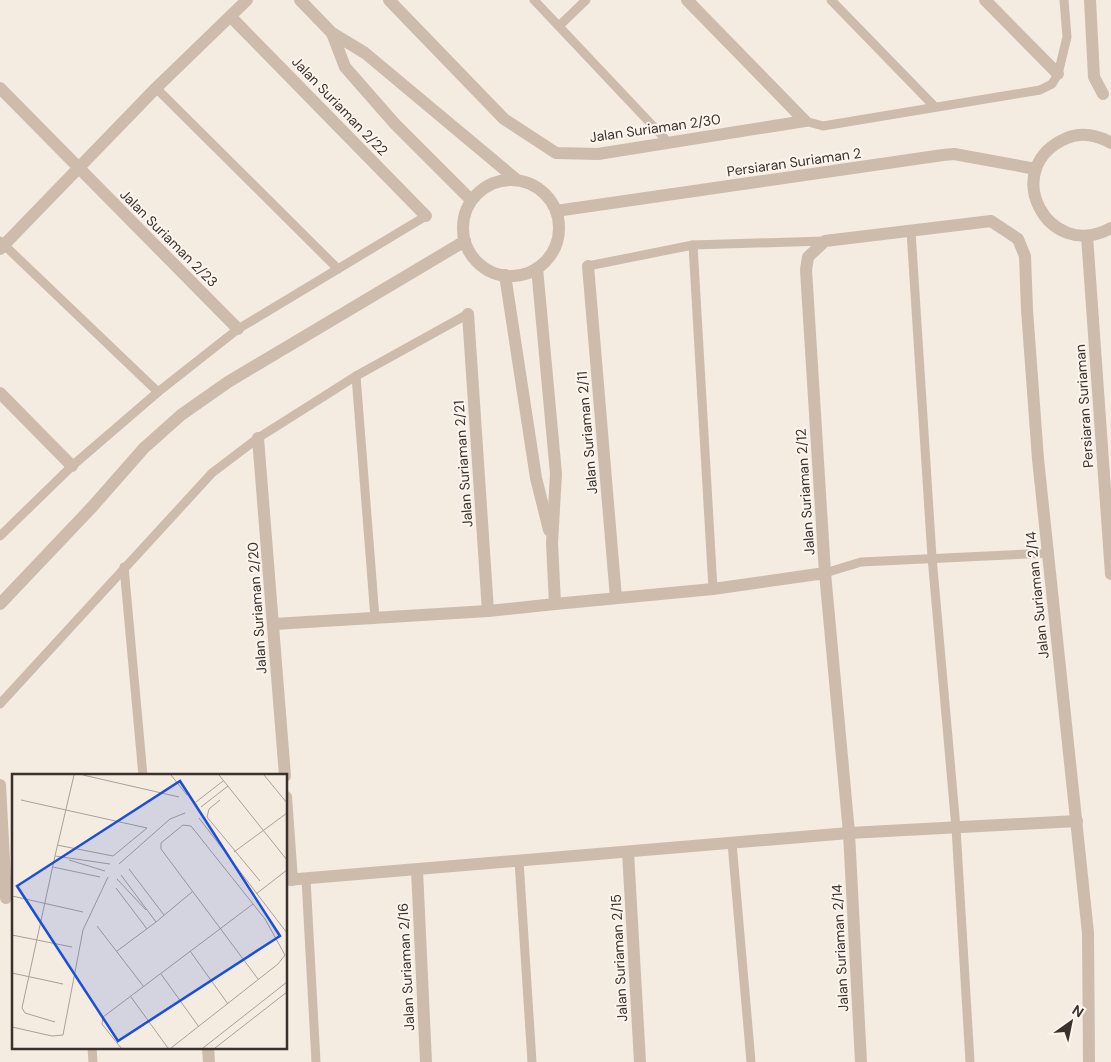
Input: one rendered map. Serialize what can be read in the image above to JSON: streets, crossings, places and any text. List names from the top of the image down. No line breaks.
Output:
{"streets":{"street":["Jalan Suriaman 2/22","Jalan Suriaman 2/30","Persiaran Suriaman 2","Jalan Suriaman 2/23","Persiaran Suriaman","Jalan Suriaman 2/11","Jalan Suriaman 2/21","Jalan Suriaman 2/12","Jalan Suriaman 2/14","Jalan Suriaman 2/20","Jalan Suriaman 2/15","Jalan Suriaman 2/16"]},"crossings":[["Jalan Suriaman 2/12","Jalan Suriaman 2/14"]],"north":"top right"}
